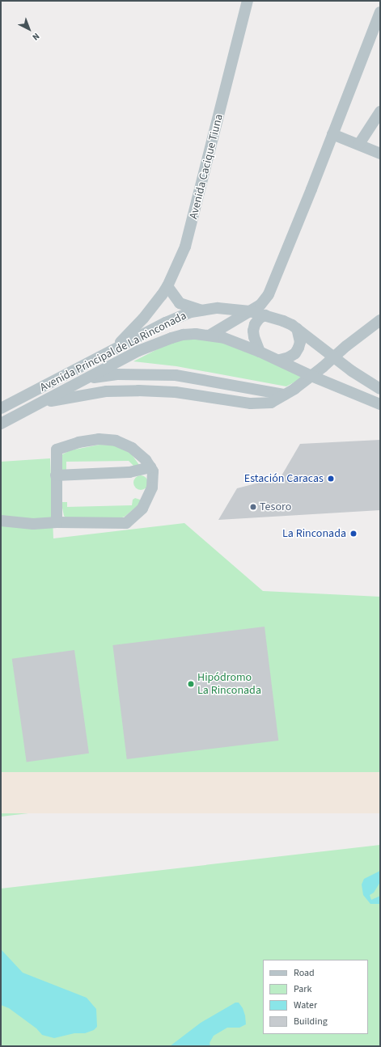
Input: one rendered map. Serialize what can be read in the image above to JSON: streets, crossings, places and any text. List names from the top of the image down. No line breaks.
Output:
{"streets":{"street":["Avenida Cacique Tiuna","Avenida Principal de La Rinconada"]},"crossings":[["Avenida Cacique Tiuna","Avenida Principal de La Rinconada"]],"places":["Estación Caracas","Tesoro","La Rinconada","Hipódromo La Rinconada"],"legend":["Road","Park","Water","Building"],"north":"bottom right"}
